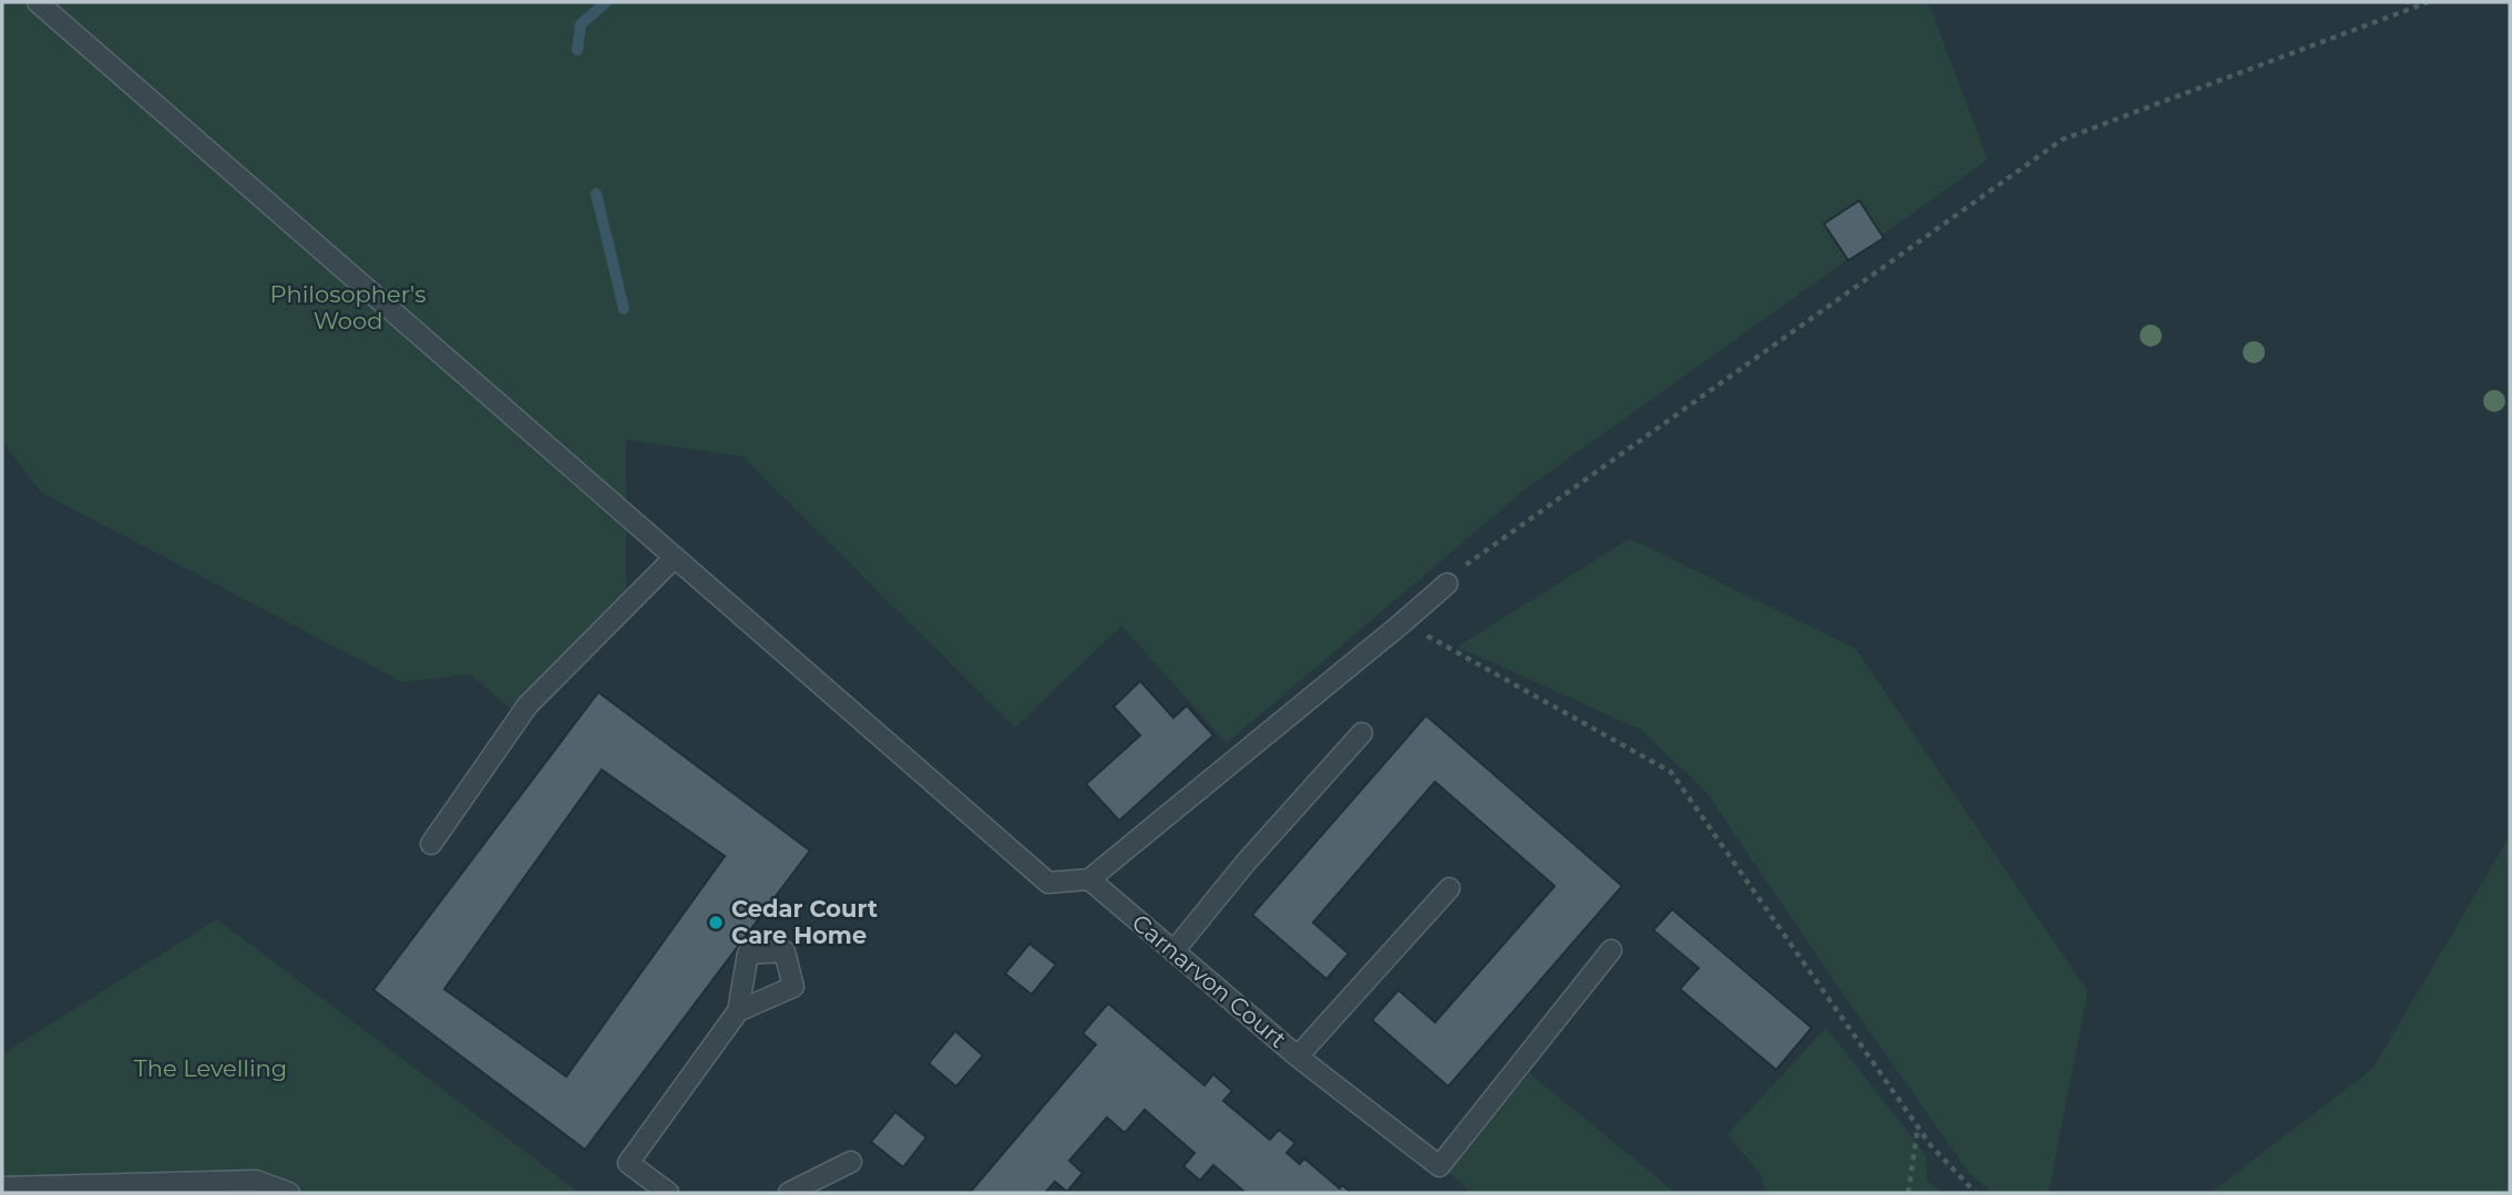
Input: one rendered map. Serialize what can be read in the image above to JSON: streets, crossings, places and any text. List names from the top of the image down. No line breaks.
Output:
{"streets":{"lane":["Carnarvon Court"]},"parks":["Philosopher's Wood","The Levelling"],"places":["Cedar Court Care Home"]}
